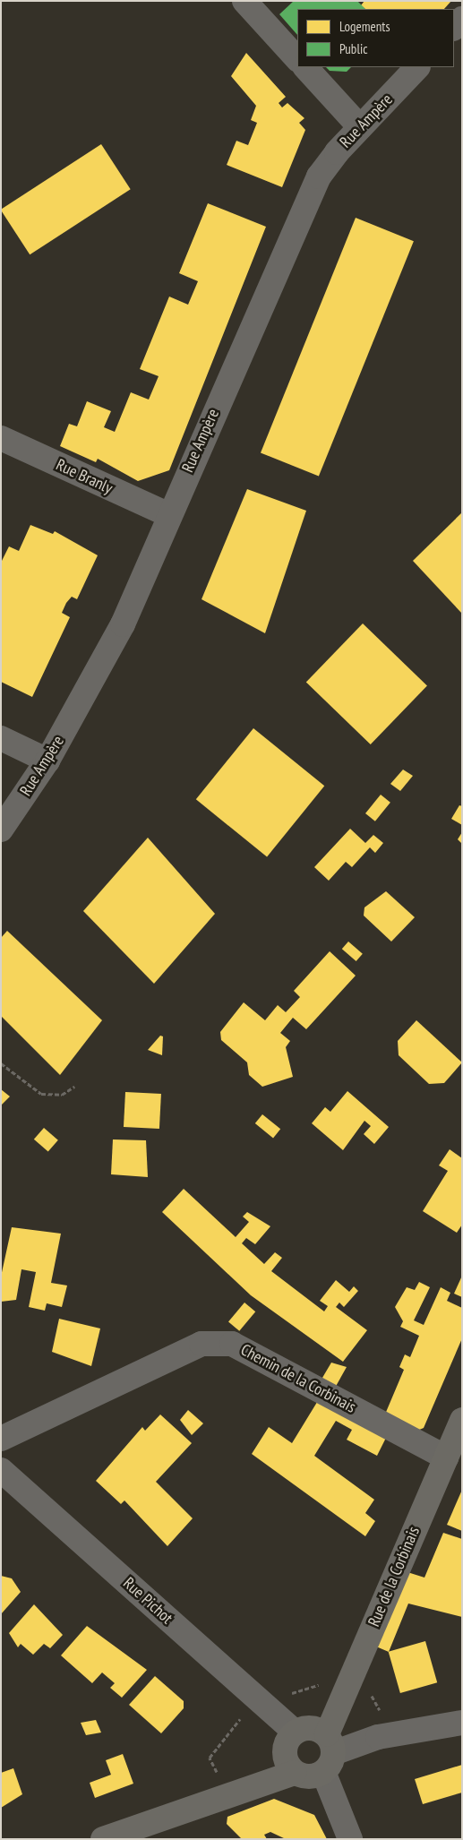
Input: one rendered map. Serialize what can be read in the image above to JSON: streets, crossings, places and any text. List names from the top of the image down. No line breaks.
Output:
{"streets":{"street":["Rue Ampère","Rue Branly","Chemin de la Corbinais","Rue de la Corbinais","Rue Pichot"]},"crossings":[["Rue Ampère","Rue Branly"],["Chemin de la Corbinais","Rue de la Corbinais"],["Rue de la Corbinais","Rue Pichot"]],"legend":["Logements","Public"]}
